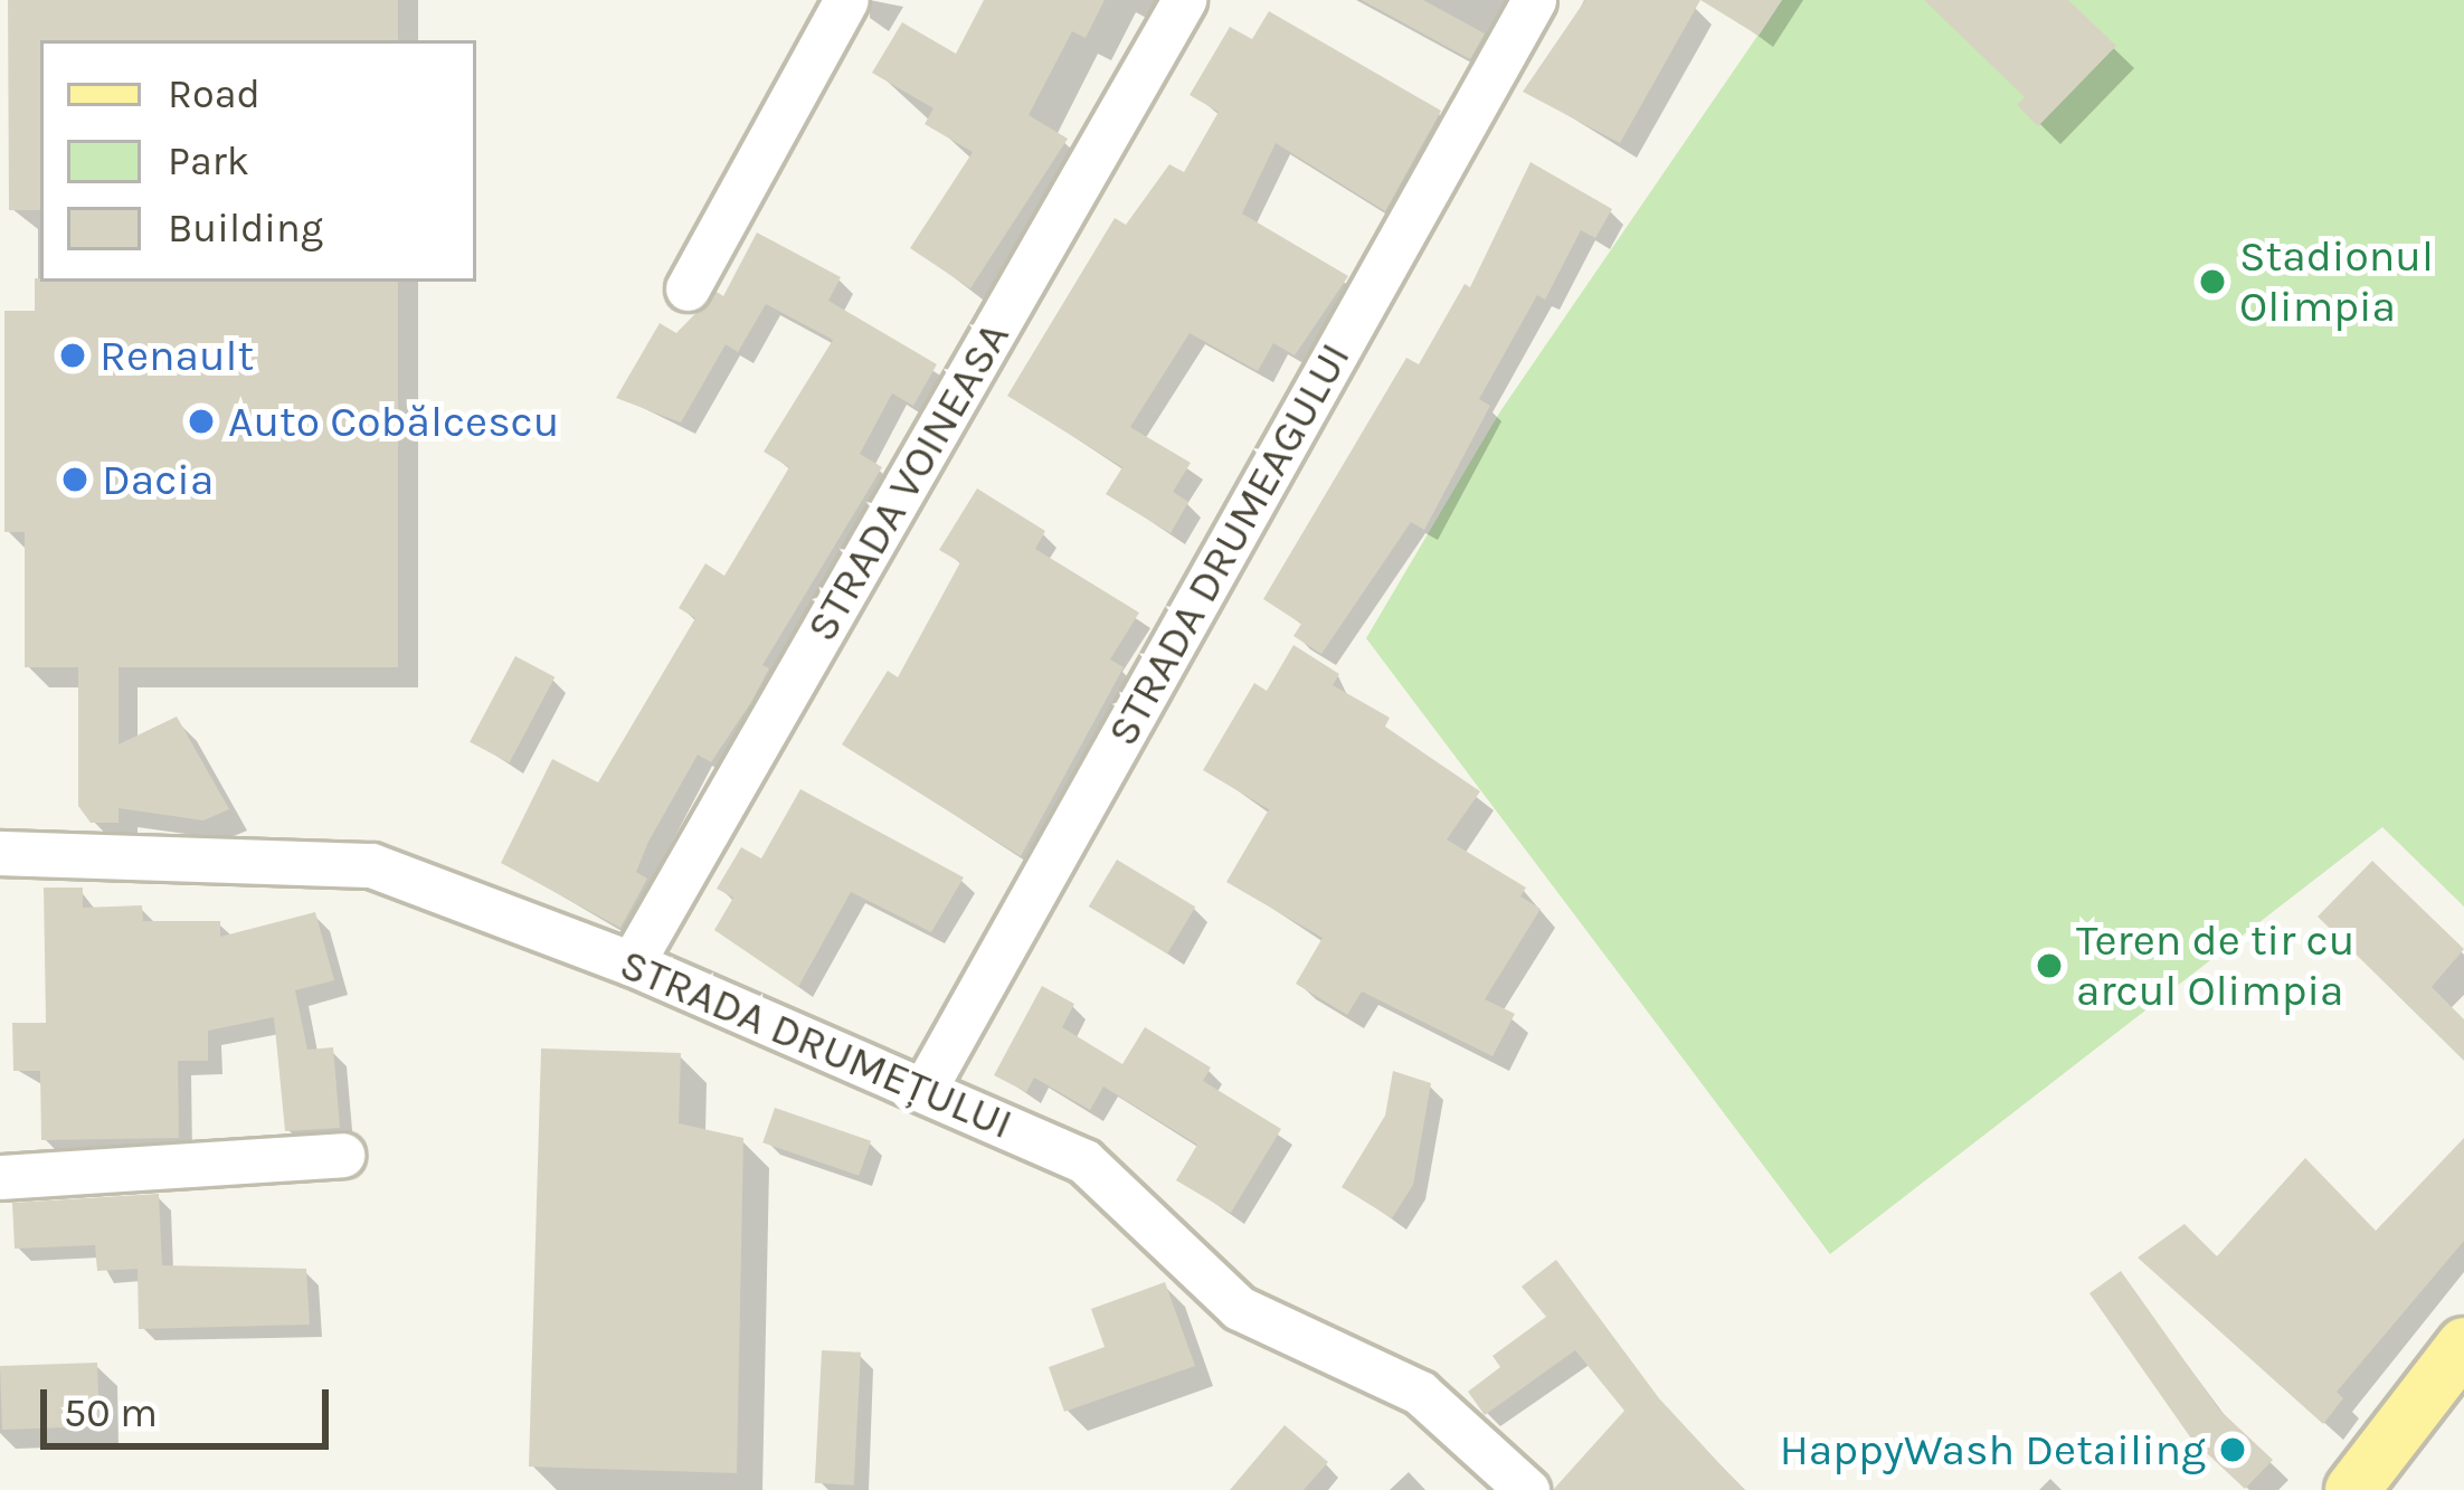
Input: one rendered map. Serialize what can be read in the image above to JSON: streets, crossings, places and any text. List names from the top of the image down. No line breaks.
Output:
{"streets":{"street":["STRADA VOINEASA","STRADA DRUMEAGULUI","STRADA DRUMEȚULUI"]},"crossings":[["STRADA VOINEASA","STRADA DRUMEȚULUI"],["STRADA DRUMEAGULUI","STRADA DRUMEȚULUI"]],"places":["Stadionul Olimpia","Renault","Auto Cobălcescu","Dacia","Teren de tir cu arcul Olimpia","HappyWash Detailing"],"legend":["Road","Park","Building"],"scale_bar":"50 m"}
